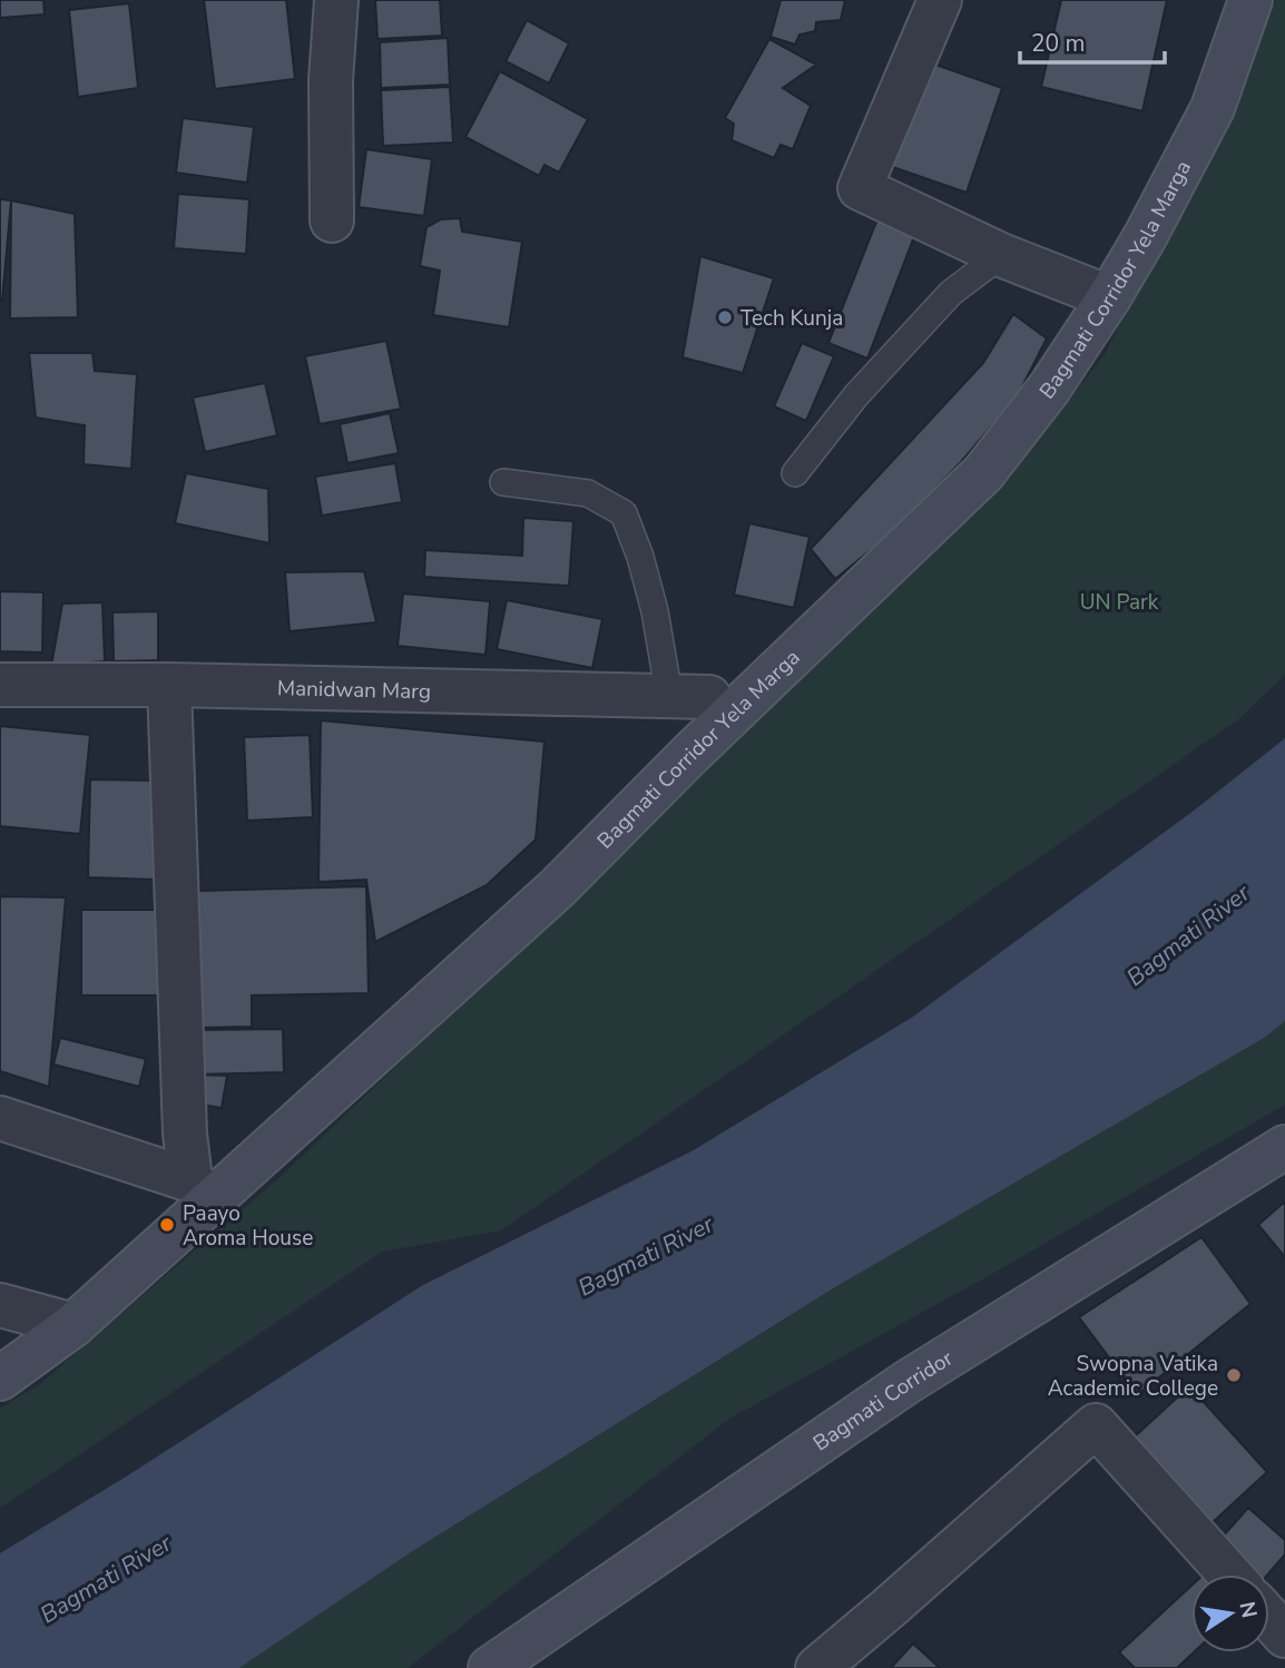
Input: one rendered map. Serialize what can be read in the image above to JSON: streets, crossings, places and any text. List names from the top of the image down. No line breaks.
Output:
{"streets":{"main road":["Bagmati Corridor Yela Marga","Bagmati Corridor"],"street":["Manidwan Marg"]},"water":["Bagmati River"],"parks":["UN Park"],"places":["Tech Kunja","Paayo Aroma House","Swopna Vatika Academic College"],"scale_bar":"20 m","north":"right"}
